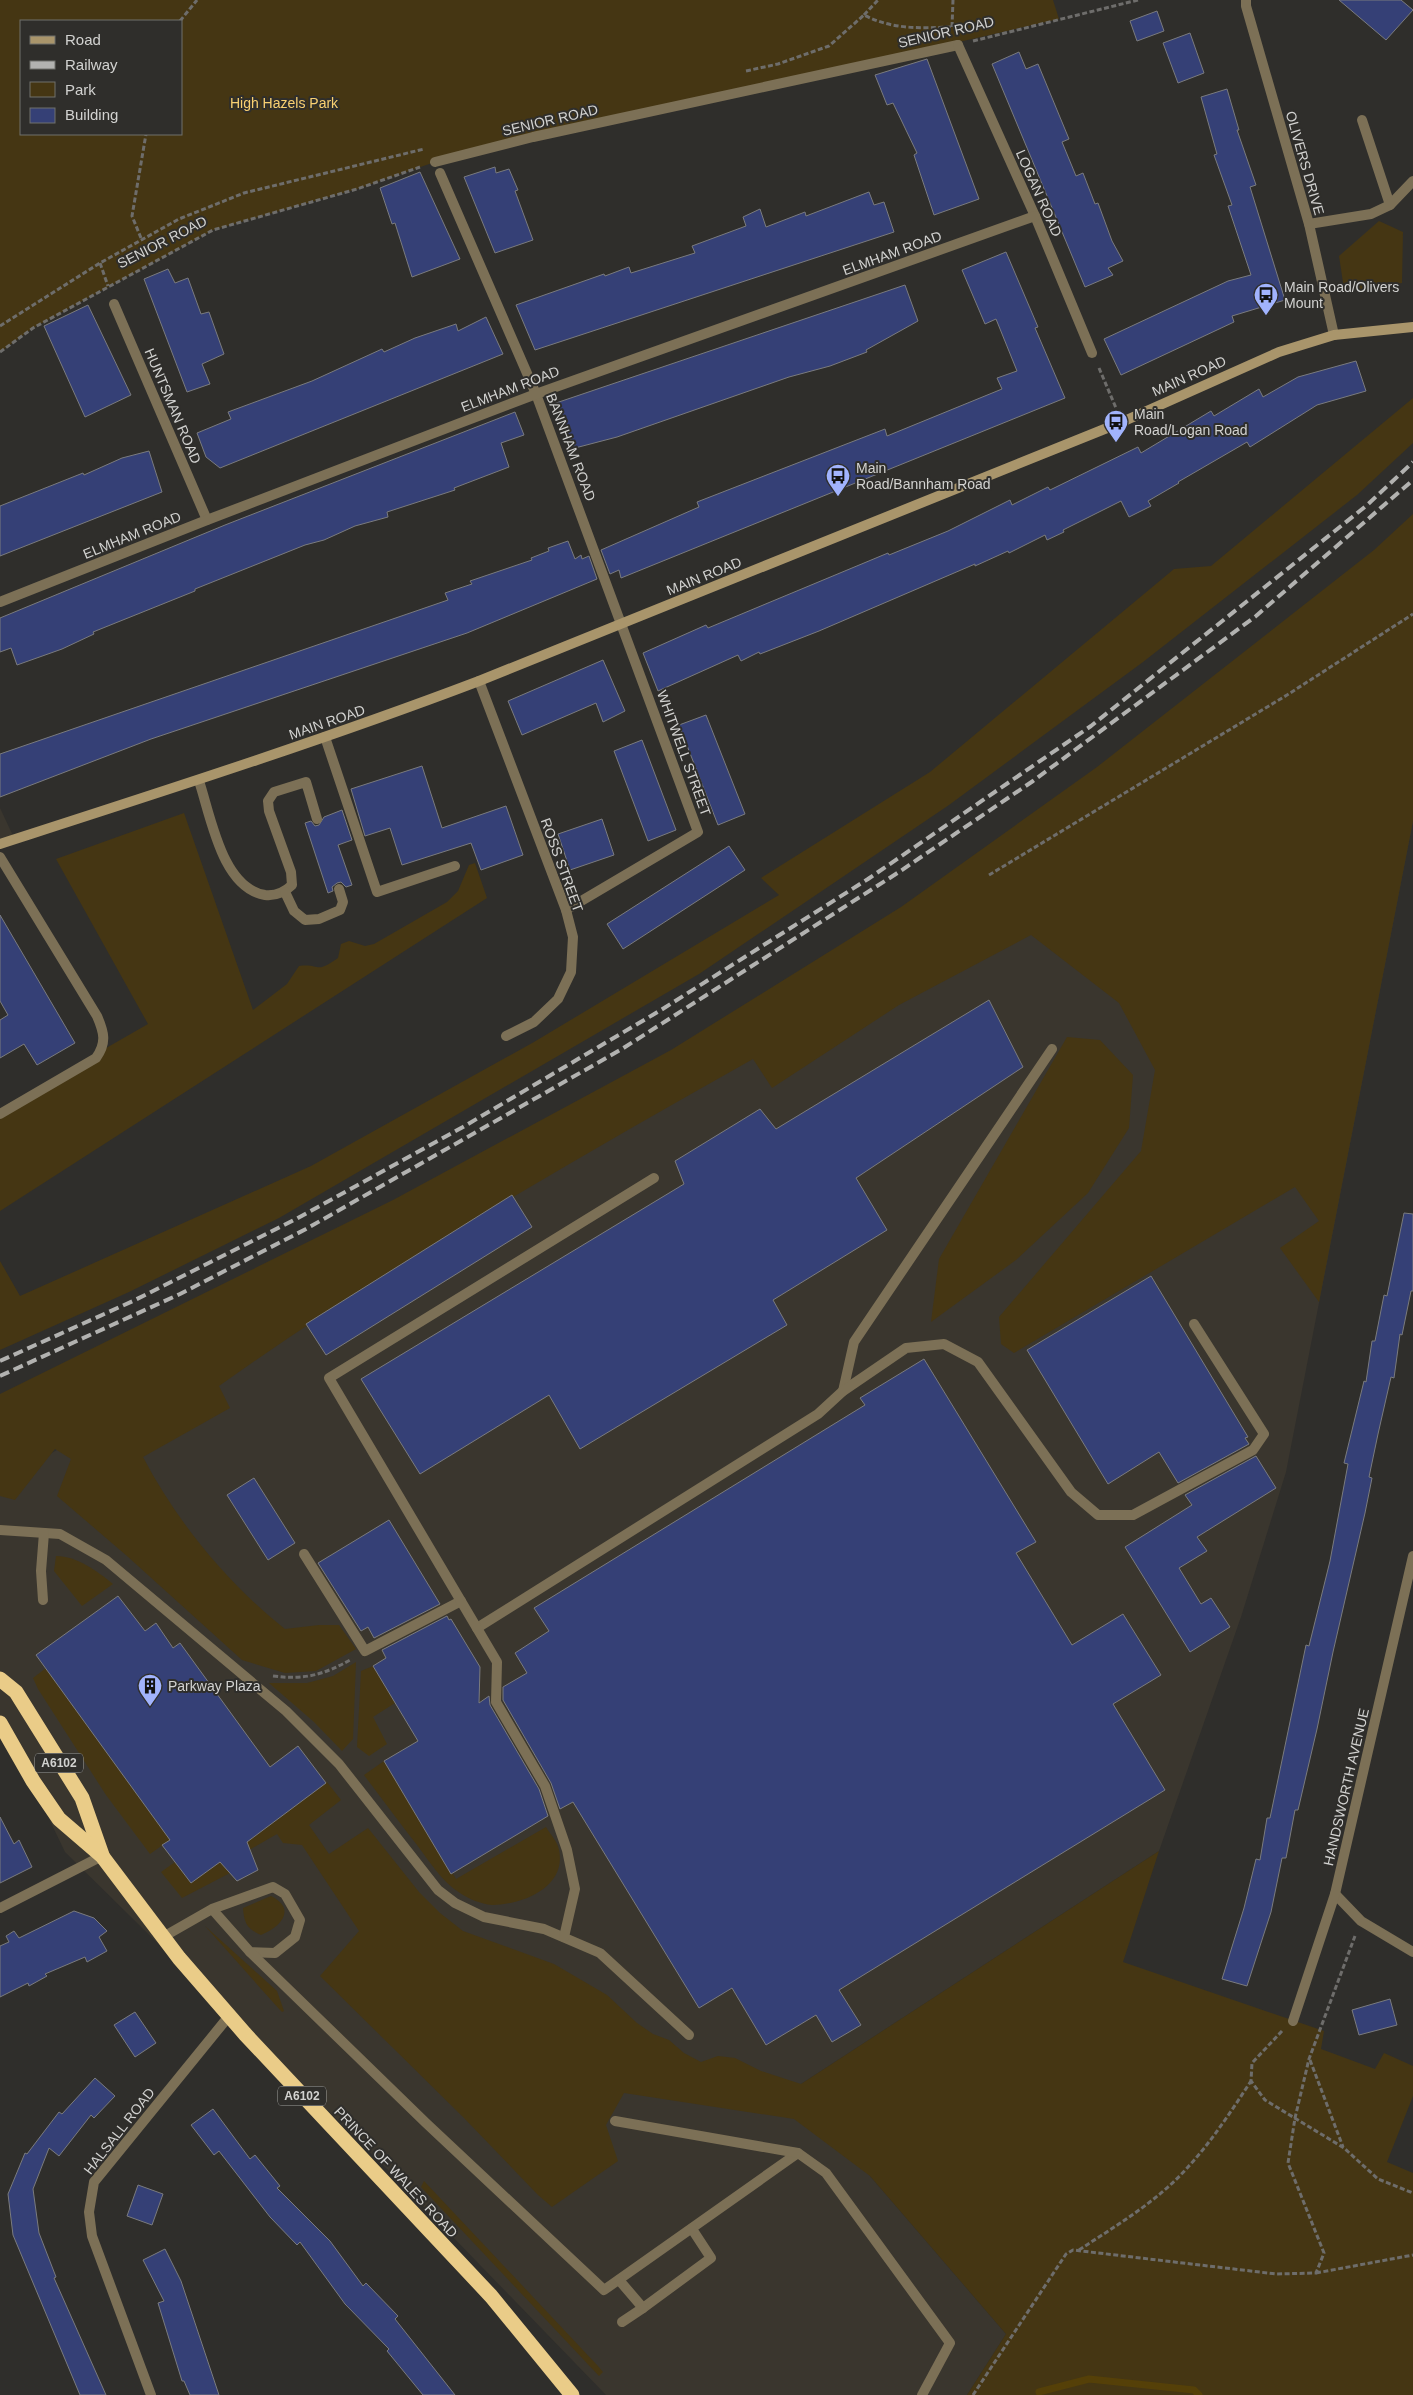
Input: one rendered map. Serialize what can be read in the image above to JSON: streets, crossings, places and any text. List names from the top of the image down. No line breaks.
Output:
{"streets":{"highway":["A6102","PRINCE OF WALES ROAD"],"main road":["MAIN ROAD"],"street":["SENIOR ROAD","OLIVERS DRIVE","LOGAN ROAD","ELMHAM ROAD","HUNTSMAN ROAD","BANNHAM ROAD","WHITWELL STREET","ROSS STREET","HANDSWORTH AVENUE","HALSALL ROAD"]},"crossings":[["SENIOR ROAD","LOGAN ROAD"],["OLIVERS DRIVE","MAIN ROAD"],["LOGAN ROAD","ELMHAM ROAD"],["ELMHAM ROAD","HUNTSMAN ROAD"],["ELMHAM ROAD","BANNHAM ROAD"],["MAIN ROAD","BANNHAM ROAD"],["MAIN ROAD","WHITWELL STREET"],["MAIN ROAD","ROSS STREET"],["BANNHAM ROAD","WHITWELL STREET"],["WHITWELL STREET","ROSS STREET"],["HALSALL ROAD","PRINCE OF WALES ROAD"]],"parks":["High Hazels Park"],"places":{"bus stop":["Main Road/Olivers Mount","Main Road/Logan Road","Main Road/Bannham Road"],"building":["Parkway Plaza"]},"legend":["Road","Railway","Park","Building"]}
